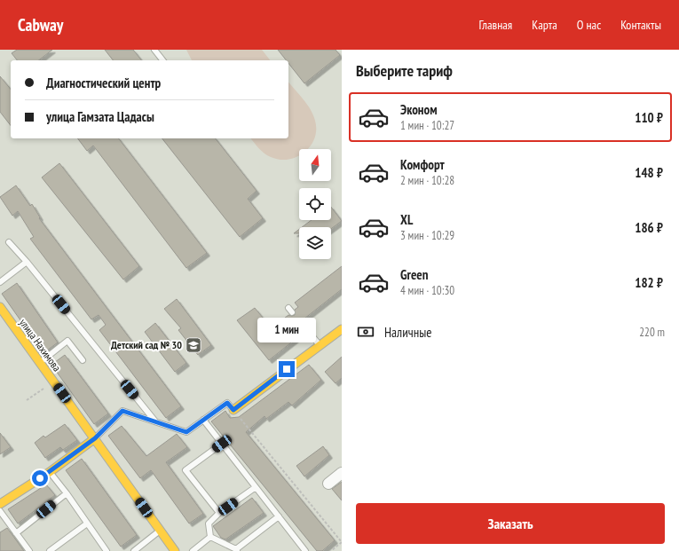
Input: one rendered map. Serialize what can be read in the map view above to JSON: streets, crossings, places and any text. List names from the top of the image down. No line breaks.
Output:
{"streets":{"street":["улица Нахимова"]},"places":{"school or university":["Детский сад № 30"]},"north":"top","page":{"header":"Cabway","nav":["Главная","Карта","О нас","Контакты"],"heading":"Выберите тариф","banner":["Диагностический центр","улица Гамзата Цадасы"],"list":[{"name":"Эконом","note":"1 мин · 10:27","value":"110 ₽"},{"name":"Комфорт","note":"2 мин · 10:28","value":"148 ₽"},{"name":"XL","note":"3 мин · 10:29","value":"186 ₽"},{"name":"Green","note":"4 мин · 10:30","value":"182 ₽"}],"pay":["Наличные","220 m"],"bubble":"1 мин","buttons":"Заказать"}}
